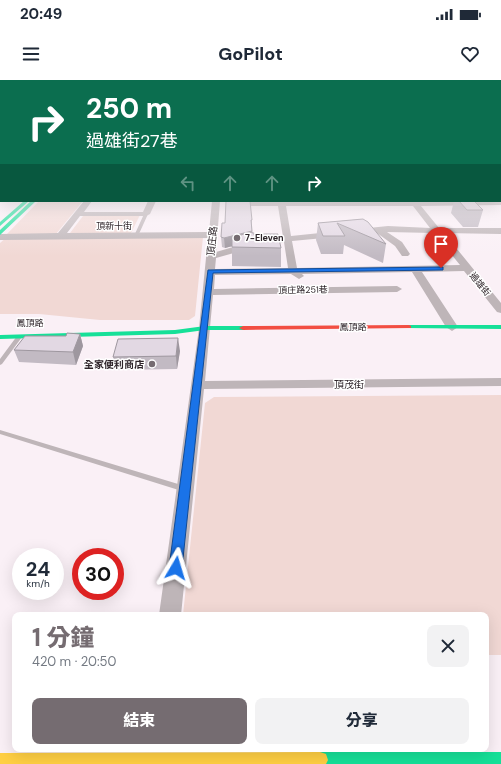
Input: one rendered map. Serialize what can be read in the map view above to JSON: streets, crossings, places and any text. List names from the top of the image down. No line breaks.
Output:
{"streets":{"main road":["鳳頂路"],"street":["頂新十街","頂庄路","過雄街","頂庄路251巷","頂茂街"]},"crossings":[["頂新十街","頂庄路"],["頂庄路","頂庄路251巷"],["頂庄路","鳳頂路"],["頂庄路","頂茂街"]],"places":["7-Eleven","全家便利商店"],"page":{"status":"20:49","header":"GoPilot","turn":["250 m","過雄街27巷"],"speed":"24 km/h","limit":"30","heading":["1 分鐘","420 m · 20:50"],"buttons":["結束","分享"]}}
